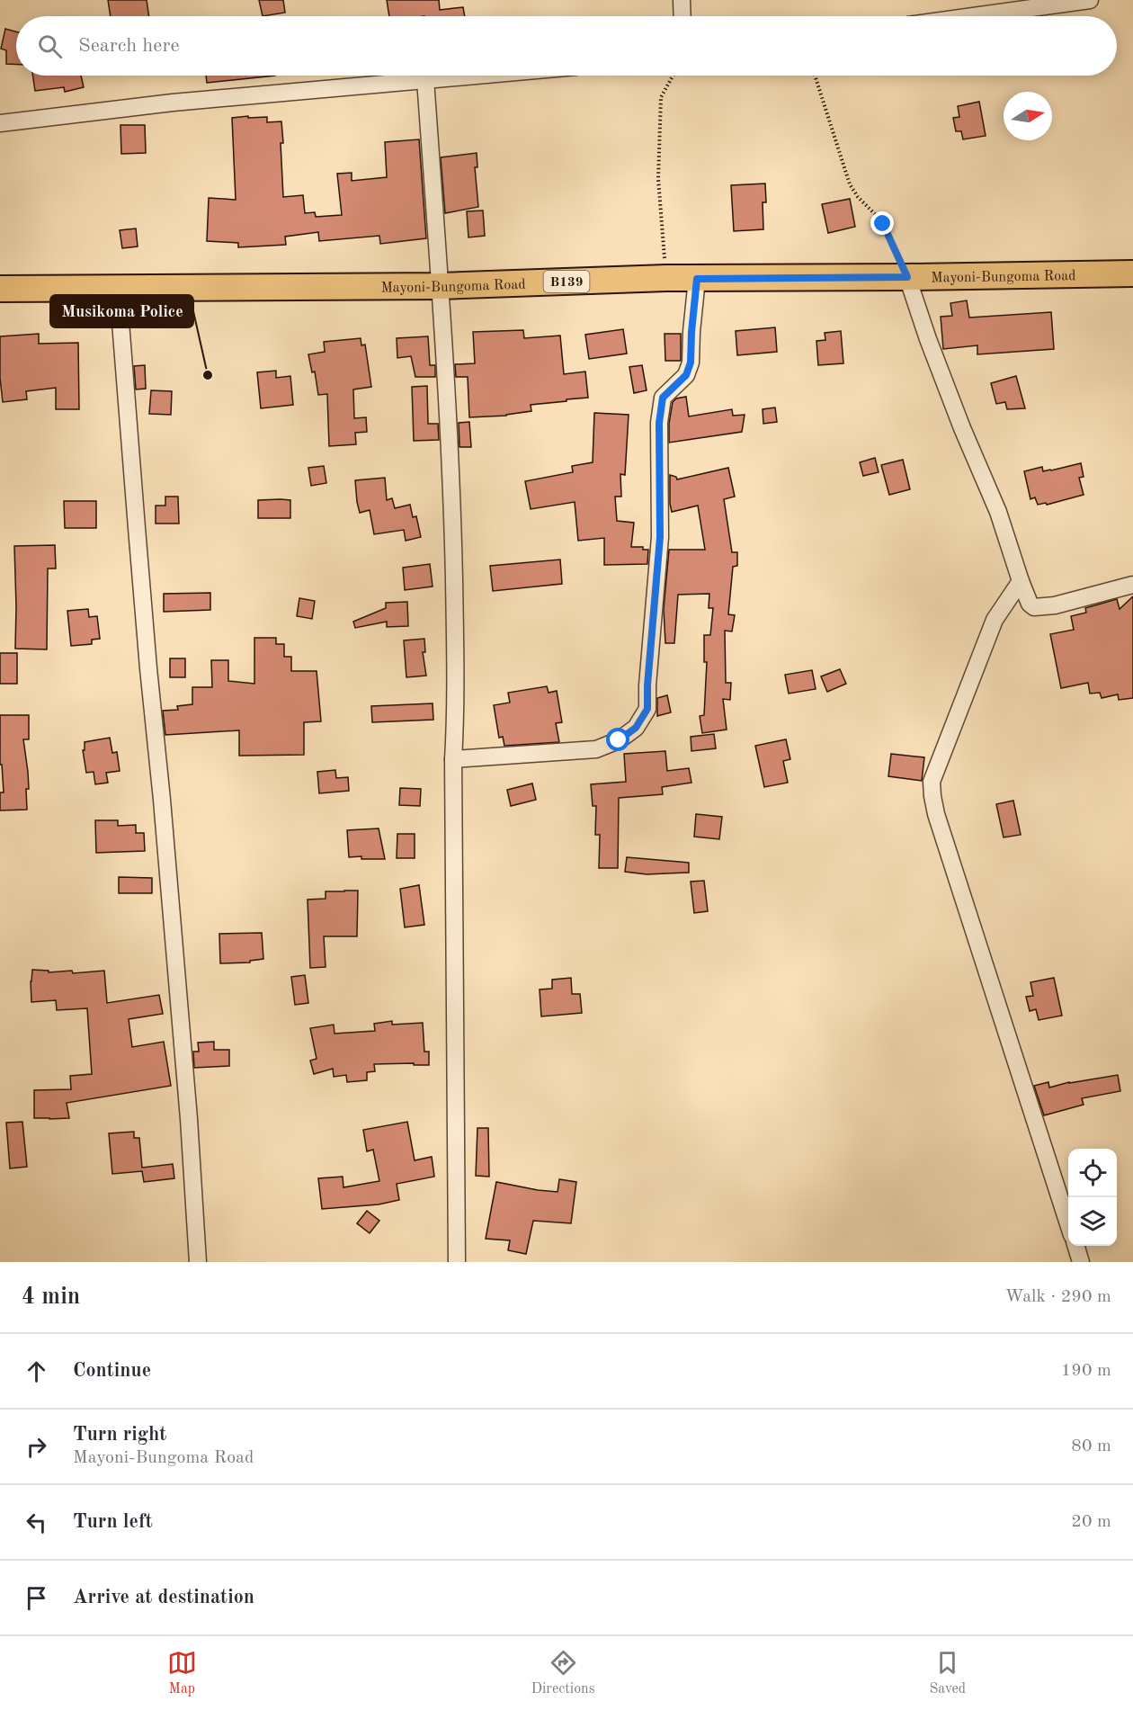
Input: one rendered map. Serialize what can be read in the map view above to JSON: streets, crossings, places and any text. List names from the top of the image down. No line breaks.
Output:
{"streets":{"main road":["Mayoni-Bungoma Road","B139"]},"places":["Musikoma Police"],"north":"right","page":{"search":"Search here","heading":["4 min","Walk · 290 m"],"list":[["Continue","190 m"],["Turn right","Mayoni-Bungoma Road","80 m"],["Turn left","20 m"],"Arrive at destination"],"nav":["Map","Directions","Saved"]}}
